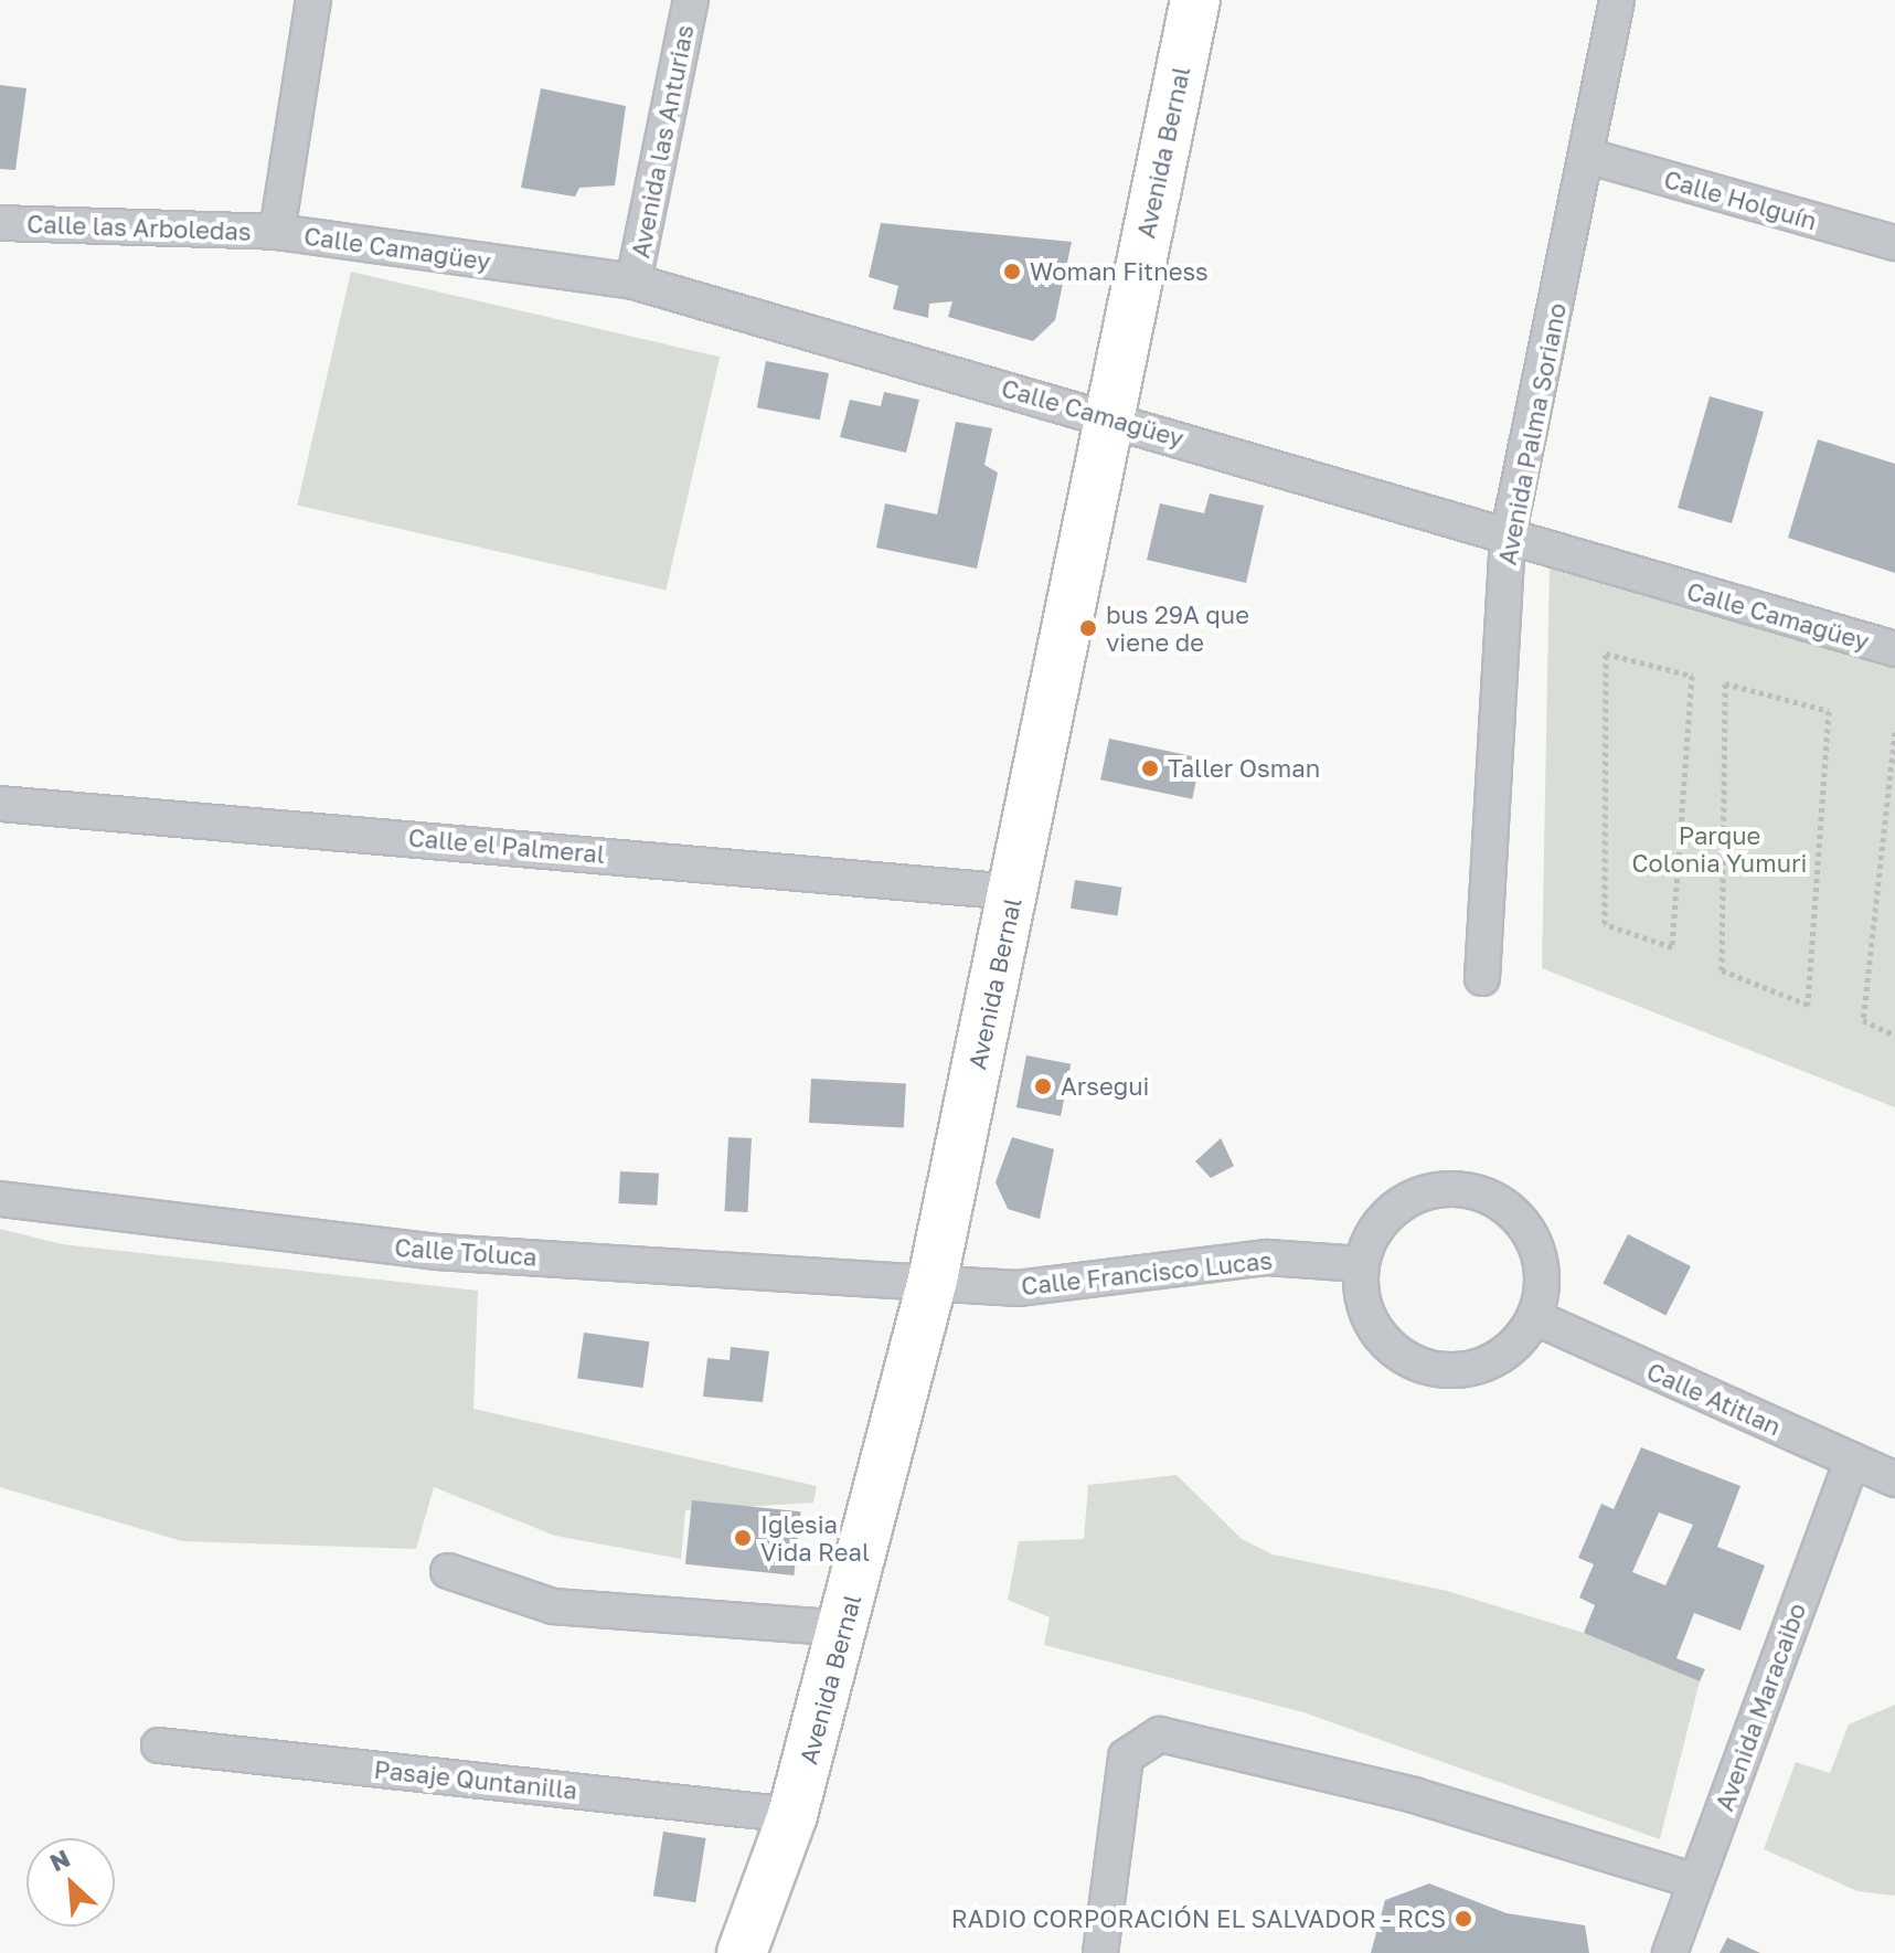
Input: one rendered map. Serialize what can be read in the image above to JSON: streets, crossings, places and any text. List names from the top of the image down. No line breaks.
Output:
{"streets":{"main road":["Avenida Bernal"],"street":["Avenida las Anturias","Calle Holguín","Calle las Arboledas","Calle Camagüey","Avenida Palma Soriano","Calle el Palmeral","Calle Toluca","Calle Francisco Lucas","Calle Atitlan","Avenida Maracaibo","Pasaje Quntanilla"]},"crossings":[["Avenida las Anturias","Calle Camagüey"],["Avenida Bernal","Calle Camagüey"],["Avenida Bernal","Calle el Palmeral"],["Avenida Bernal","Calle Toluca"],["Avenida Bernal","Calle Francisco Lucas"],["Avenida Bernal","Pasaje Quntanilla"],["Calle Holguín","Avenida Palma Soriano"],["Calle las Arboledas","Calle Camagüey"],["Calle Camagüey","Avenida Palma Soriano"],["Calle Toluca","Calle Francisco Lucas"],["Calle Francisco Lucas","Calle Atitlan"],["Calle Atitlan","Avenida Maracaibo"]],"parks":["Parque Colonia Yumuri"],"places":["Woman Fitness","bus 29A que viene de","Taller Osman","Arsegui","Iglesia Vida Real","RADIO CORPORACIÓN EL SALVADOR - RCS"],"north":"top left"}
